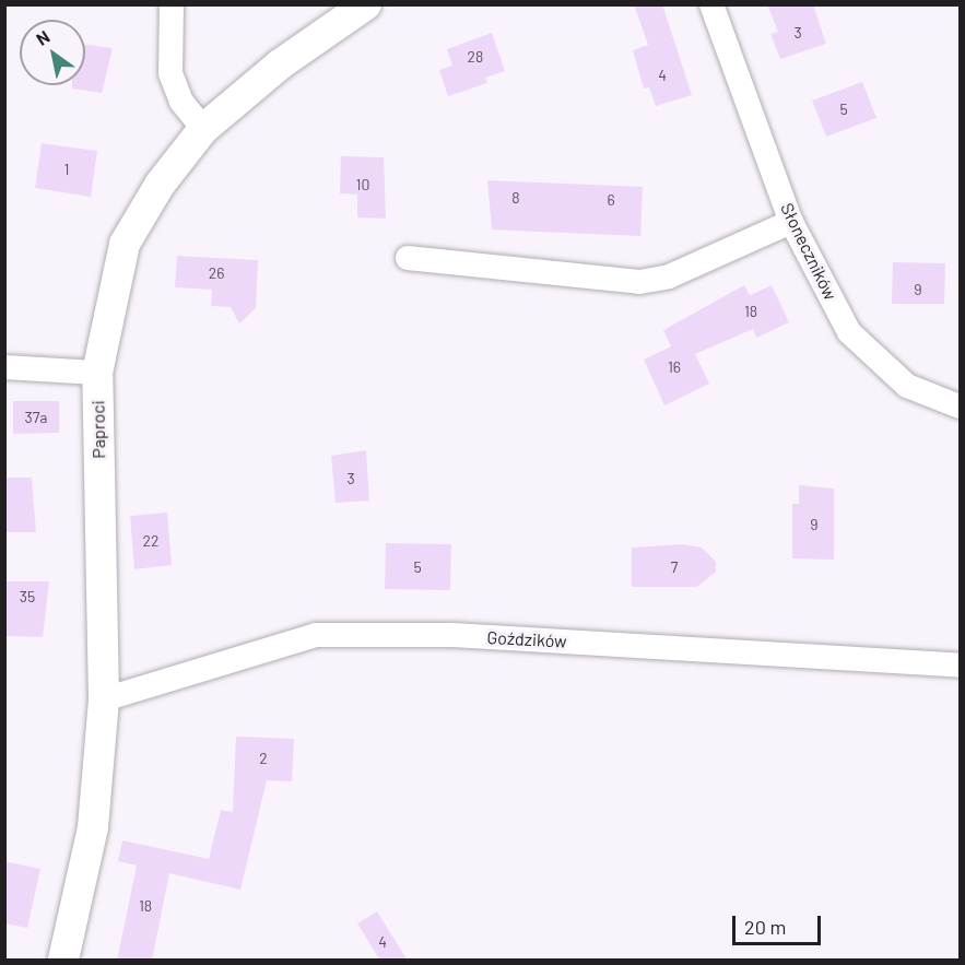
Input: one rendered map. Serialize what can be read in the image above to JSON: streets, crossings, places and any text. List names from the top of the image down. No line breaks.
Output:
{"streets":{"street":["Słoneczników","Paproci","Goździków"]},"crossings":[["Paproci","Goździków"]],"house_numbers":["3","28","4","5","1","10","8","6","26","9","18","16","37a","3","9","22","5","7","35","2","18","4"],"scale_bar":"20 m","north":"top left"}
